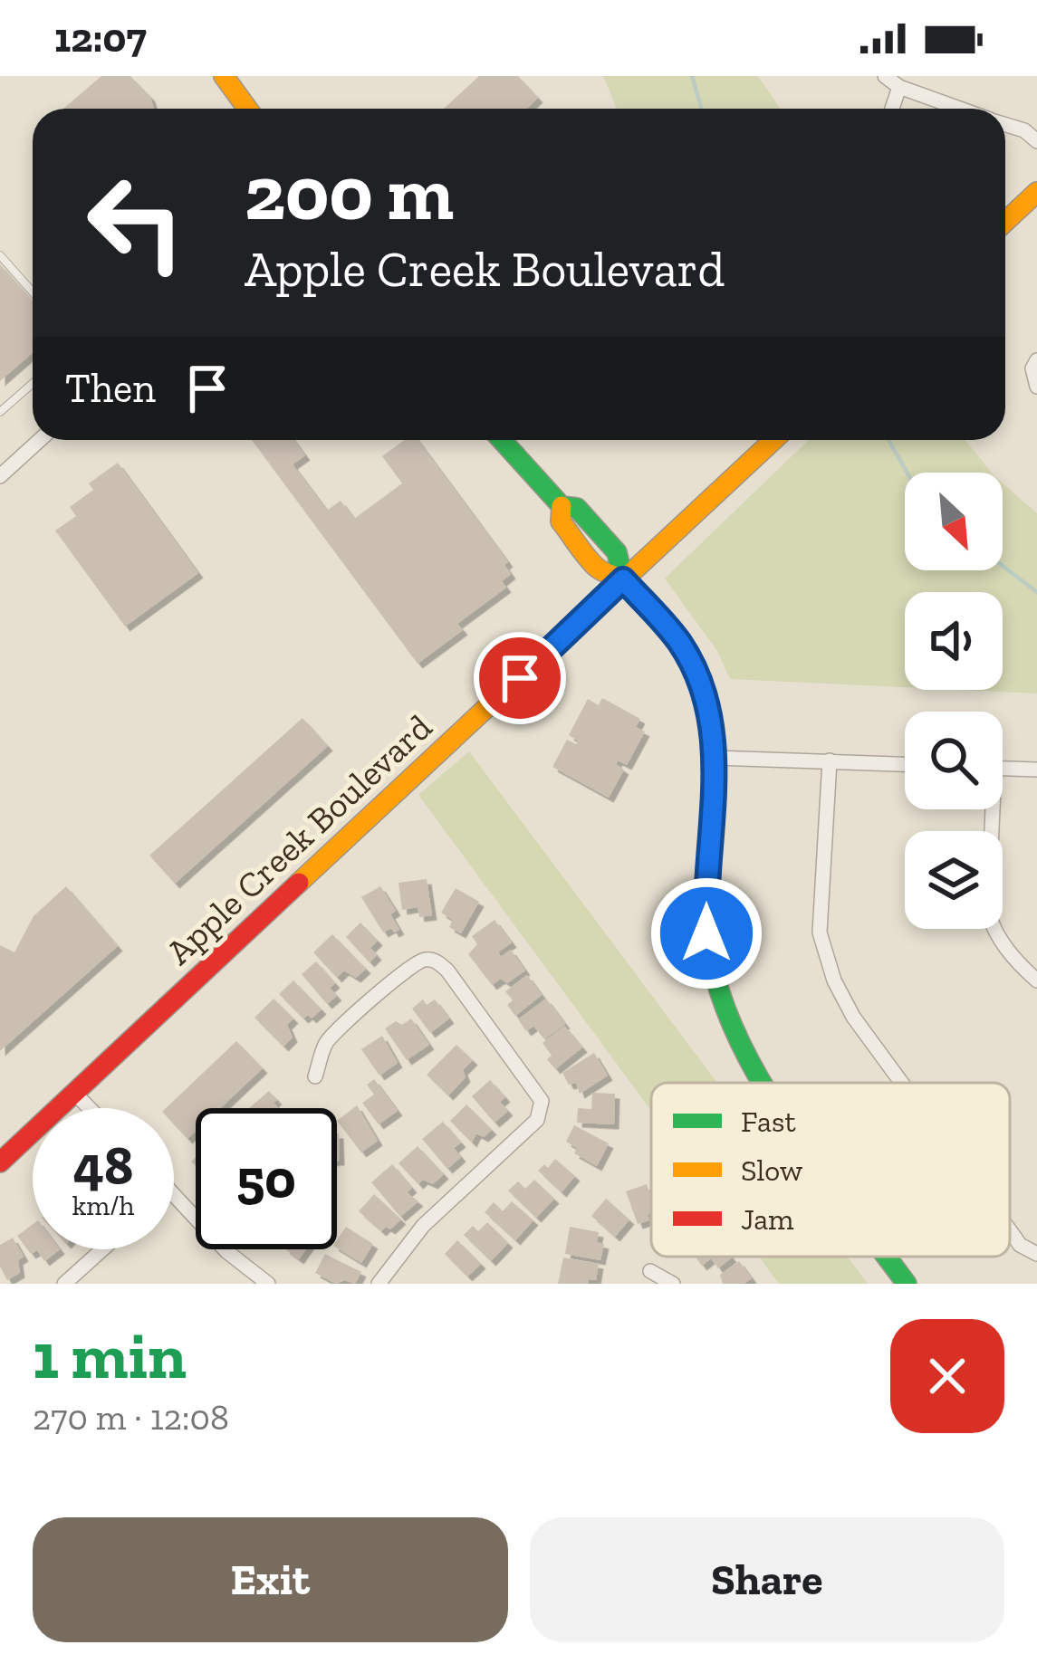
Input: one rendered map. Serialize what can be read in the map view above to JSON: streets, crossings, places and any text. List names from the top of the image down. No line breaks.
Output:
{"streets":{"main road":["Apple Creek Boulevard"]},"legend":["Fast","Slow","Jam"],"north":"bottom right","page":{"status":"12:07","turn":["200 m","Apple Creek Boulevard"],"then":"Then","speed":"48 km/h","limit":"50","heading":["1 min","270 m · 12:08"],"buttons":["Exit","Share"]}}
